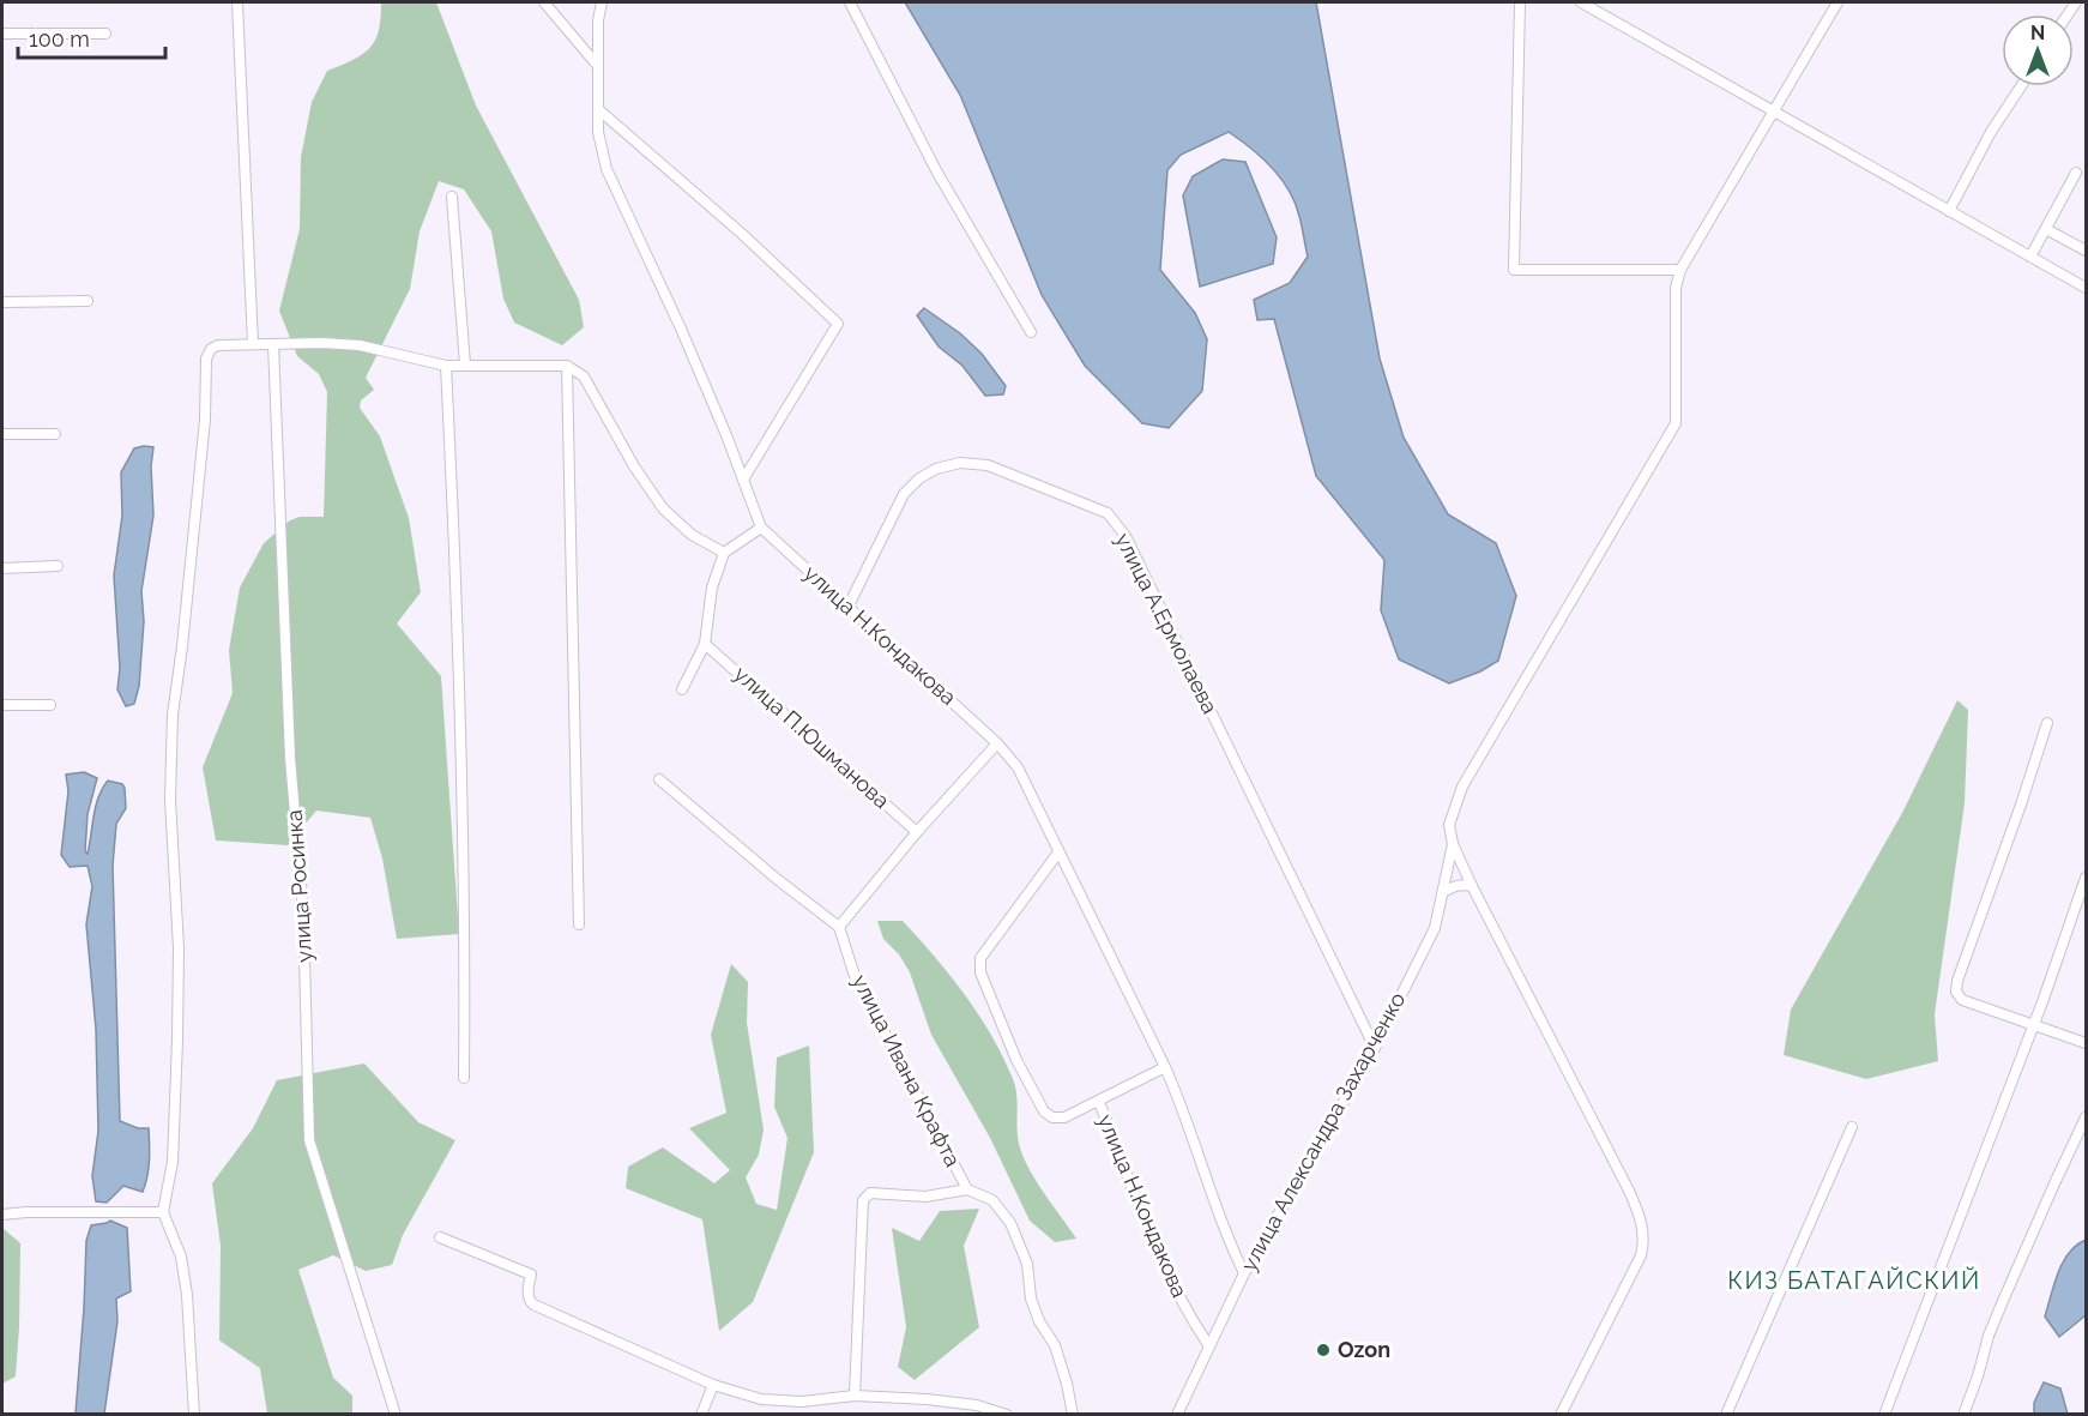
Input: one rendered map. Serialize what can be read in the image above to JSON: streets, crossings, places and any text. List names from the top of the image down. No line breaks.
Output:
{"streets":{"street":["улица А.Ермолаева","улица Н.Кондакова","улица П.Юшманова","улица Росинка","улица Ивана Крафта","улица Александра Захарченко"]},"crossings":[["улица А.Ермолаева","улица Н.Кондакова"],["улица А.Ермолаева","улица Александра Захарченко"],["улица Н.Кондакова","улица Александра Захарченко"]],"districts":["КИЗ БАТАГАЙСКИЙ"],"places":["Ozon"],"scale_bar":"100 m","north":"top"}
